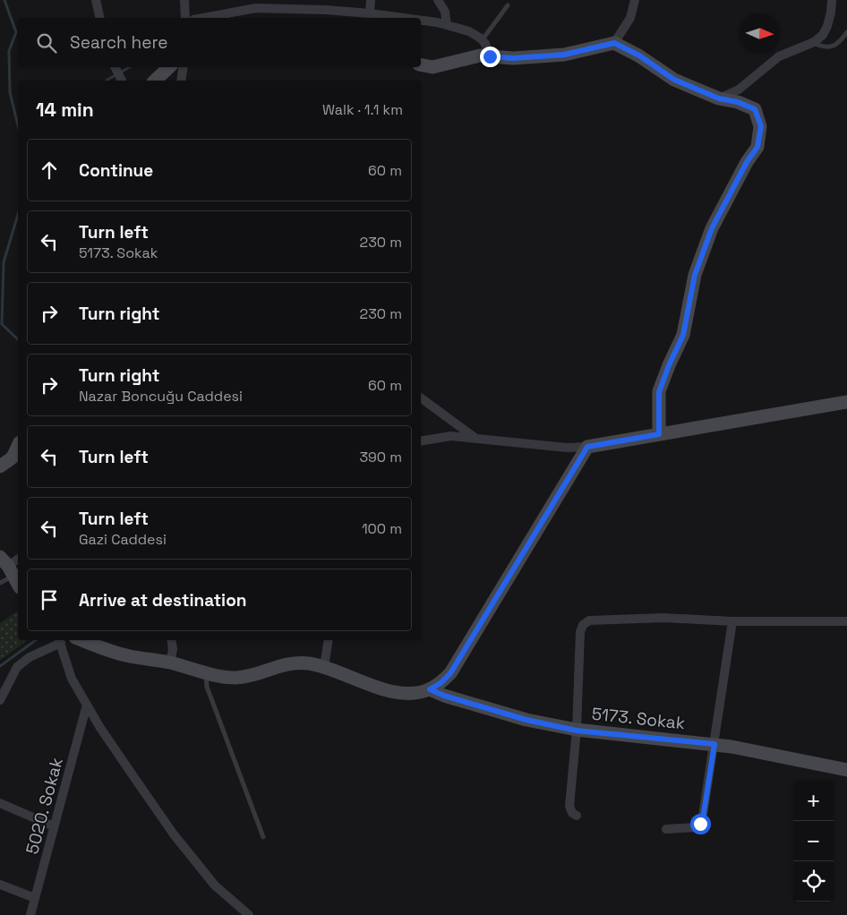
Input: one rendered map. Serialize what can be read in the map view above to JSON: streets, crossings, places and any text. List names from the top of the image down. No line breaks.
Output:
{"streets":{"street":["5173. Sokak","5020. Sokak"]},"north":"right","page":{"search":"Search here","heading":["14 min","Walk · 1.1 km"],"list":[["Continue","60 m"],["Turn left","5173. Sokak","230 m"],["Turn right","230 m"],["Turn right","Nazar Boncuğu Caddesi","60 m"],["Turn left","390 m"],["Turn left","Gazi Caddesi","100 m"],"Arrive at destination"],"map_buttons":["+","−"]}}
